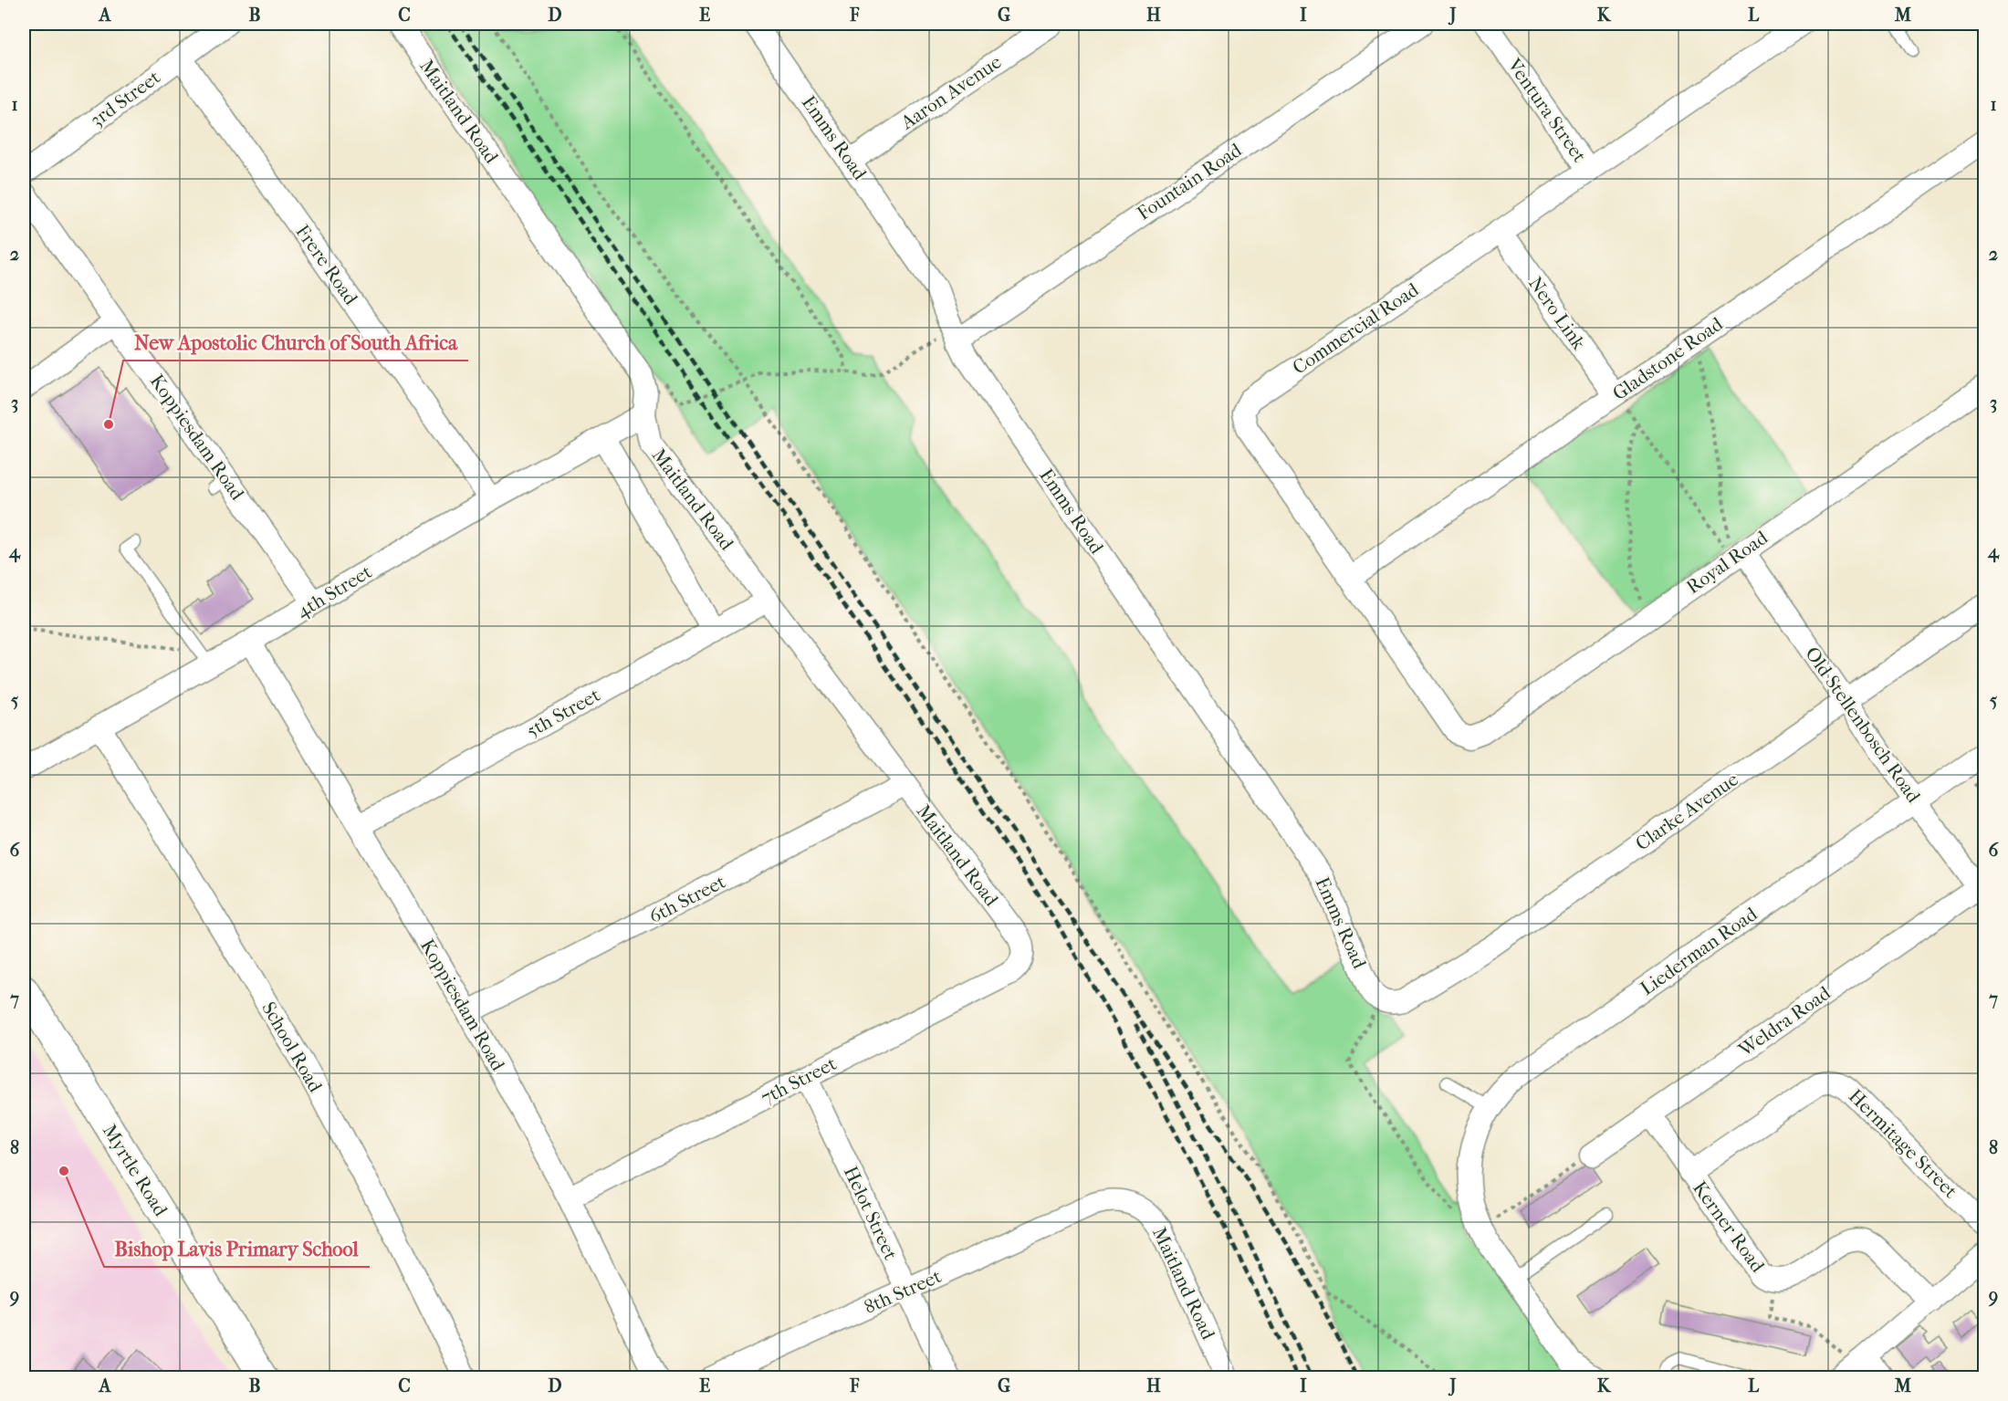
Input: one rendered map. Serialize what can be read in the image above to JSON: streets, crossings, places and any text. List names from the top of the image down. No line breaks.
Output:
{"streets":{"street":["Aaron Avenue","3rd Street","Ventura Street","Maitland Road","Emms Road","Fountain Road","Frere Road","Nero Link","Commercial Road","Gladstone Road","Koppiesdam Road","Royal Road","4th Street","5th Street","Old Stellenbosch Road","Clarke Avenue","6th Street","Liederman Road","Weldra Road","School Road","7th Street","Hermitage Street","Myrtle Road","Helot Street","Kerner Road","8th Street"]},"crossings":[["Aaron Avenue","Emms Road"],["3rd Street","Frere Road"],["Ventura Street","Commercial Road"],["Maitland Road","4th Street"],["Maitland Road","5th Street"],["Maitland Road","6th Street"],["Maitland Road","7th Street"],["Maitland Road","8th Street"],["Emms Road","Fountain Road"],["Emms Road","Clarke Avenue"],["Frere Road","4th Street"],["Nero Link","Commercial Road"],["Nero Link","Gladstone Road"],["Commercial Road","Gladstone Road"],["Commercial Road","Royal Road"],["Koppiesdam Road","4th Street"],["Koppiesdam Road","5th Street"],["Koppiesdam Road","6th Street"],["Koppiesdam Road","7th Street"],["Royal Road","Old Stellenbosch Road"],["4th Street","School Road"],["Old Stellenbosch Road","Clarke Avenue"],["Old Stellenbosch Road","Liederman Road"],["Old Stellenbosch Road","Weldra Road"],["Weldra Road","Kerner Road"],["7th Street","Helot Street"],["Hermitage Street","Kerner Road"],["Helot Street","8th Street"]],"places":["New Apostolic Church of South Africa","Bishop Lavis Primary School"],"grid":{"columns":["A","B","C","D","E","F","G","H","I","J","K","L","M"],"rows":["1","2","3","4","5","6","7","8","9"]}}
